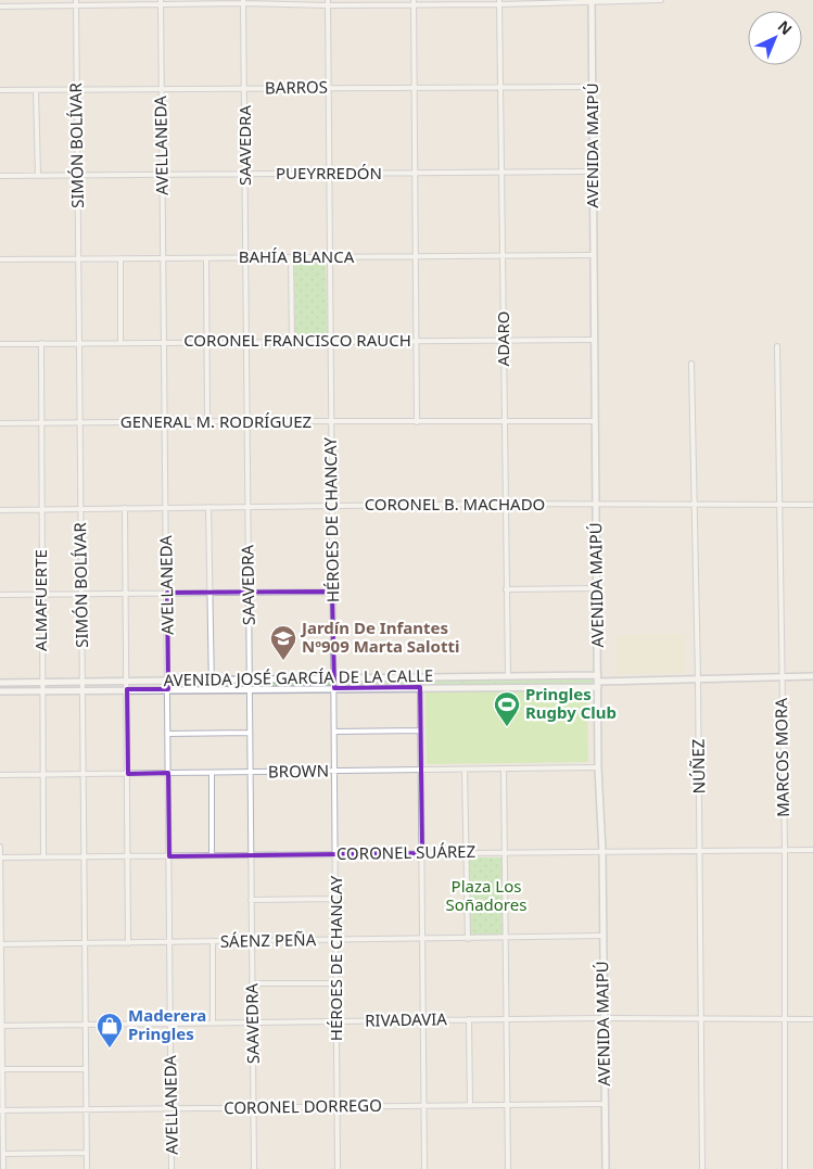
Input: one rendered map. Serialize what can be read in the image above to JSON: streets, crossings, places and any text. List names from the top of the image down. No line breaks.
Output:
{"streets":{"main road":["AVENIDA MAIPÚ","AVENIDA JOSÉ GARCÍA DE LA CALLE"],"street":["BARROS","SIMÓN BOLÍVAR","AVELLANEDA","SAAVEDRA","PUEYRREDÓN","BAHÍA BLANCA","ADARO","CORONEL FRANCISCO RAUCH","GENERAL M. RODRÍGUEZ","CORONEL B. MACHADO","HÉROES DE CHANCAY","ALMAFUERTE","MARCOS MORA","NÚÑEZ","BROWN","CORONEL SUÁREZ","SÁENZ PEÑA","RIVADAVIA","CORONEL DORREGO"]},"crossings":[["BARROS","SIMÓN BOLÍVAR"],["BARROS","AVELLANEDA"],["BARROS","SAAVEDRA"],["BARROS","AVENIDA MAIPÚ"],["BARROS","ADARO"],["BARROS","HÉROES DE CHANCAY"],["SIMÓN BOLÍVAR","PUEYRREDÓN"],["SIMÓN BOLÍVAR","BAHÍA BLANCA"],["SIMÓN BOLÍVAR","CORONEL FRANCISCO RAUCH"],["SIMÓN BOLÍVAR","GENERAL M. RODRÍGUEZ"],["SIMÓN BOLÍVAR","CORONEL B. MACHADO"],["SIMÓN BOLÍVAR","AVENIDA JOSÉ GARCÍA DE LA CALLE"],["SIMÓN BOLÍVAR","BROWN"],["SIMÓN BOLÍVAR","CORONEL SUÁREZ"],["SIMÓN BOLÍVAR","SÁENZ PEÑA"],["SIMÓN BOLÍVAR","RIVADAVIA"],["SIMÓN BOLÍVAR","CORONEL DORREGO"],["AVELLANEDA","PUEYRREDÓN"],["AVELLANEDA","BAHÍA BLANCA"],["AVELLANEDA","CORONEL FRANCISCO RAUCH"],["AVELLANEDA","GENERAL M. RODRÍGUEZ"],["AVELLANEDA","CORONEL B. MACHADO"],["AVELLANEDA","AVENIDA JOSÉ GARCÍA DE LA CALLE"],["AVELLANEDA","BROWN"],["AVELLANEDA","CORONEL SUÁREZ"],["AVELLANEDA","SÁENZ PEÑA"],["AVELLANEDA","RIVADAVIA"],["AVELLANEDA","CORONEL DORREGO"],["SAAVEDRA","PUEYRREDÓN"],["SAAVEDRA","BAHÍA BLANCA"],["SAAVEDRA","CORONEL FRANCISCO RAUCH"],["SAAVEDRA","GENERAL M. RODRÍGUEZ"],["SAAVEDRA","CORONEL B. MACHADO"],["SAAVEDRA","AVENIDA JOSÉ GARCÍA DE LA CALLE"],["SAAVEDRA","BROWN"],["SAAVEDRA","CORONEL SUÁREZ"],["SAAVEDRA","SÁENZ PEÑA"],["SAAVEDRA","RIVADAVIA"],["SAAVEDRA","CORONEL DORREGO"],["AVENIDA MAIPÚ","PUEYRREDÓN"],["AVENIDA MAIPÚ","BAHÍA BLANCA"],["AVENIDA MAIPÚ","CORONEL FRANCISCO RAUCH"],["AVENIDA MAIPÚ","GENERAL M. RODRÍGUEZ"],["AVENIDA MAIPÚ","CORONEL B. MACHADO"],["AVENIDA MAIPÚ","AVENIDA JOSÉ GARCÍA DE LA CALLE"],["AVENIDA MAIPÚ","BROWN"],["AVENIDA MAIPÚ","CORONEL SUÁREZ"],["AVENIDA MAIPÚ","SÁENZ PEÑA"],["AVENIDA MAIPÚ","RIVADAVIA"],["AVENIDA MAIPÚ","CORONEL DORREGO"],["PUEYRREDÓN","ADARO"],["PUEYRREDÓN","HÉROES DE CHANCAY"],["BAHÍA BLANCA","ADARO"],["BAHÍA BLANCA","HÉROES DE CHANCAY"],["ADARO","CORONEL FRANCISCO RAUCH"],["ADARO","GENERAL M. RODRÍGUEZ"],["ADARO","CORONEL B. MACHADO"],["ADARO","AVENIDA JOSÉ GARCÍA DE LA CALLE"],["CORONEL FRANCISCO RAUCH","HÉROES DE CHANCAY"],["CORONEL FRANCISCO RAUCH","ALMAFUERTE"],["GENERAL M. RODRÍGUEZ","HÉROES DE CHANCAY"],["GENERAL M. RODRÍGUEZ","ALMAFUERTE"],["CORONEL B. MACHADO","HÉROES DE CHANCAY"],["CORONEL B. MACHADO","ALMAFUERTE"],["CORONEL B. MACHADO","MARCOS MORA"],["CORONEL B. MACHADO","NÚÑEZ"],["HÉROES DE CHANCAY","AVENIDA JOSÉ GARCÍA DE LA CALLE"],["HÉROES DE CHANCAY","BROWN"],["HÉROES DE CHANCAY","CORONEL SUÁREZ"],["HÉROES DE CHANCAY","SÁENZ PEÑA"],["HÉROES DE CHANCAY","RIVADAVIA"],["HÉROES DE CHANCAY","CORONEL DORREGO"],["ALMAFUERTE","AVENIDA JOSÉ GARCÍA DE LA CALLE"],["ALMAFUERTE","BROWN"],["ALMAFUERTE","CORONEL SUÁREZ"],["AVENIDA JOSÉ GARCÍA DE LA CALLE","MARCOS MORA"],["AVENIDA JOSÉ GARCÍA DE LA CALLE","NÚÑEZ"],["MARCOS MORA","CORONEL SUÁREZ"],["MARCOS MORA","RIVADAVIA"],["NÚÑEZ","CORONEL SUÁREZ"],["NÚÑEZ","RIVADAVIA"]],"parks":["Plaza Los Soñadores"],"places":{"school or university":["Jardín De Infantes Nº909 Marta Salotti"],"sports":["Pringles Rugby Club"],"shop":["Maderera Pringles"]},"north":"top right"}
